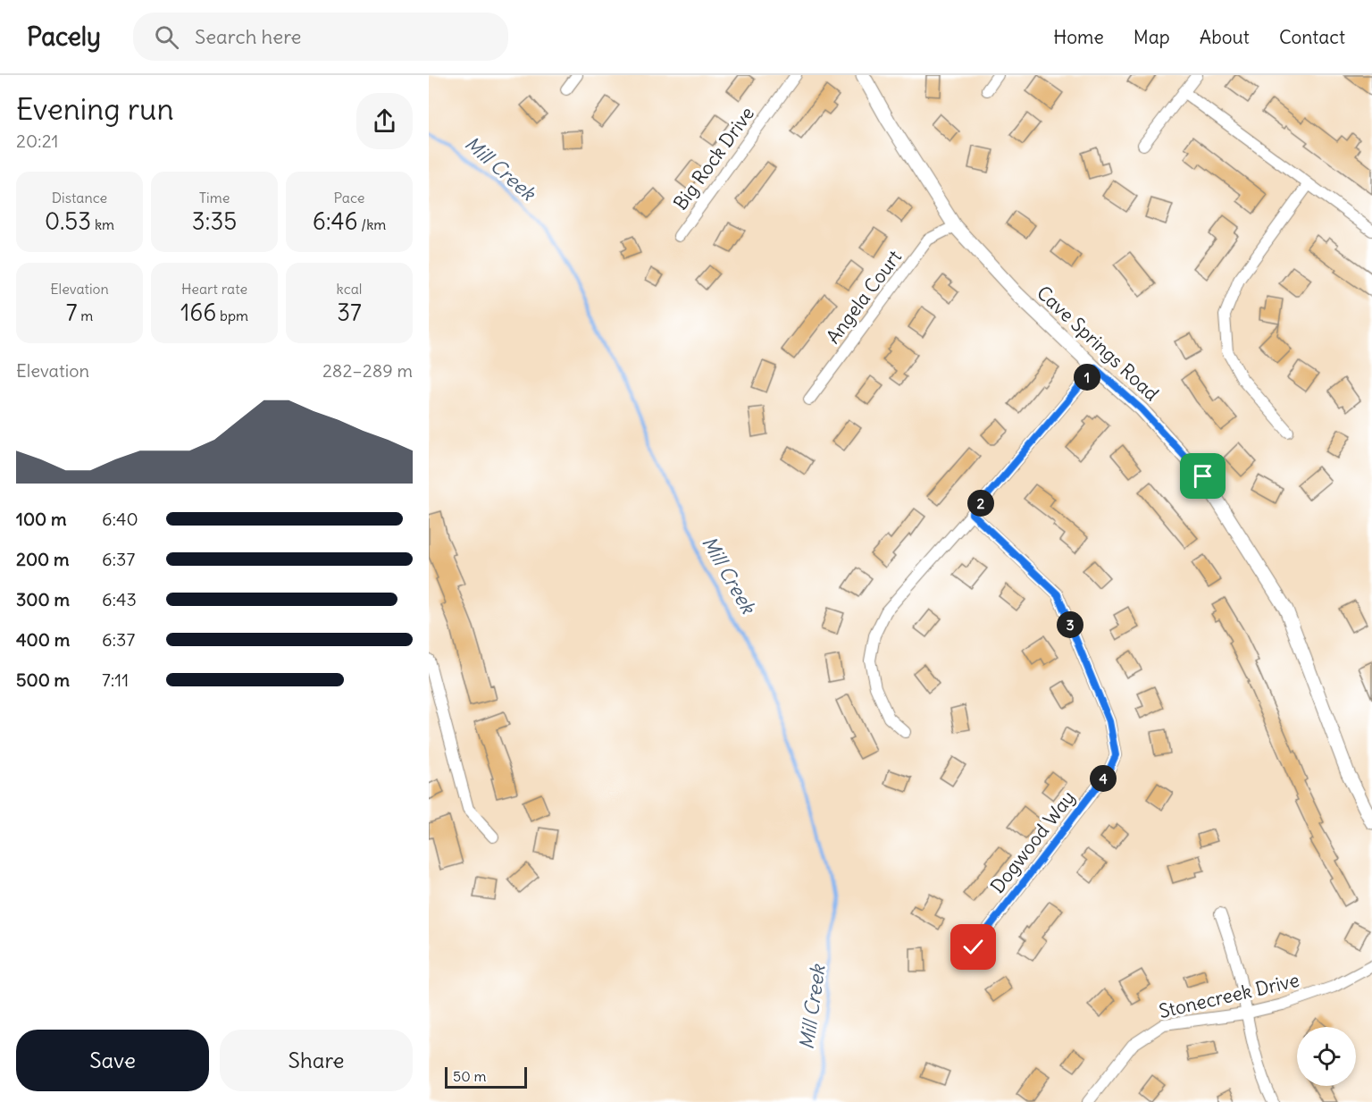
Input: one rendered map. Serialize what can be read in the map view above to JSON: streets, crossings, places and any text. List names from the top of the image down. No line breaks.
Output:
{"streets":{"street":["Big Rock Drive","Angela Court","Cave Springs Road","Dogwood Way","Stonecreek Drive"]},"crossings":[["Angela Court","Cave Springs Road"]],"water":["Mill Creek"],"scale_bar":"50 m","page":{"header":"Pacely","search":"Search here","nav":["Home","Map","About","Contact"],"heading":["Evening run","20:21"],"stats":[["Distance","0.53 km"],["Time","3:35"],["Pace","6:46 /km"],["Elevation","7 m"],["Heart rate","166 bpm"],["kcal","37"]],"chart":["Elevation","282–289 m"],"pins":["1","2","3","4"],"list":[{"name":"100 m","note":"6:40"},{"name":"200 m","note":"6:37"},{"name":"300 m","note":"6:43"},{"name":"400 m","note":"6:37"},{"name":"500 m","note":"7:11"}],"buttons":["Save","Share"],"scale":"50 m"}}
